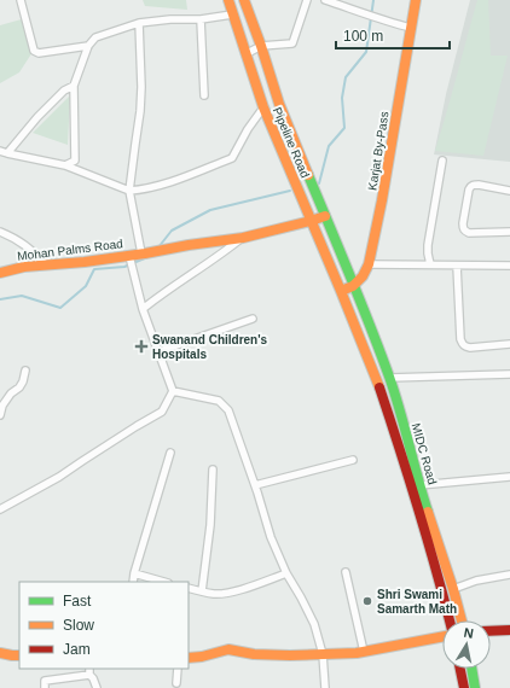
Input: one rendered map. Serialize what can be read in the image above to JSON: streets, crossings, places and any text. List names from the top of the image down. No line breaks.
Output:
{"streets":{"main road":["Pipeline Road","Karjat By-Pass","Mohan Palms Road","MIDC Road"]},"crossings":[["Pipeline Road","Karjat By-Pass"],["Pipeline Road","MIDC Road"],["Karjat By-Pass","MIDC Road"]],"places":{"health":["Swanand Children's Hospitals"],"other":["Shri Swami Samarth Math"]},"legend":["Fast","Slow","Jam"],"scale_bar":"100 m","north":"top"}
